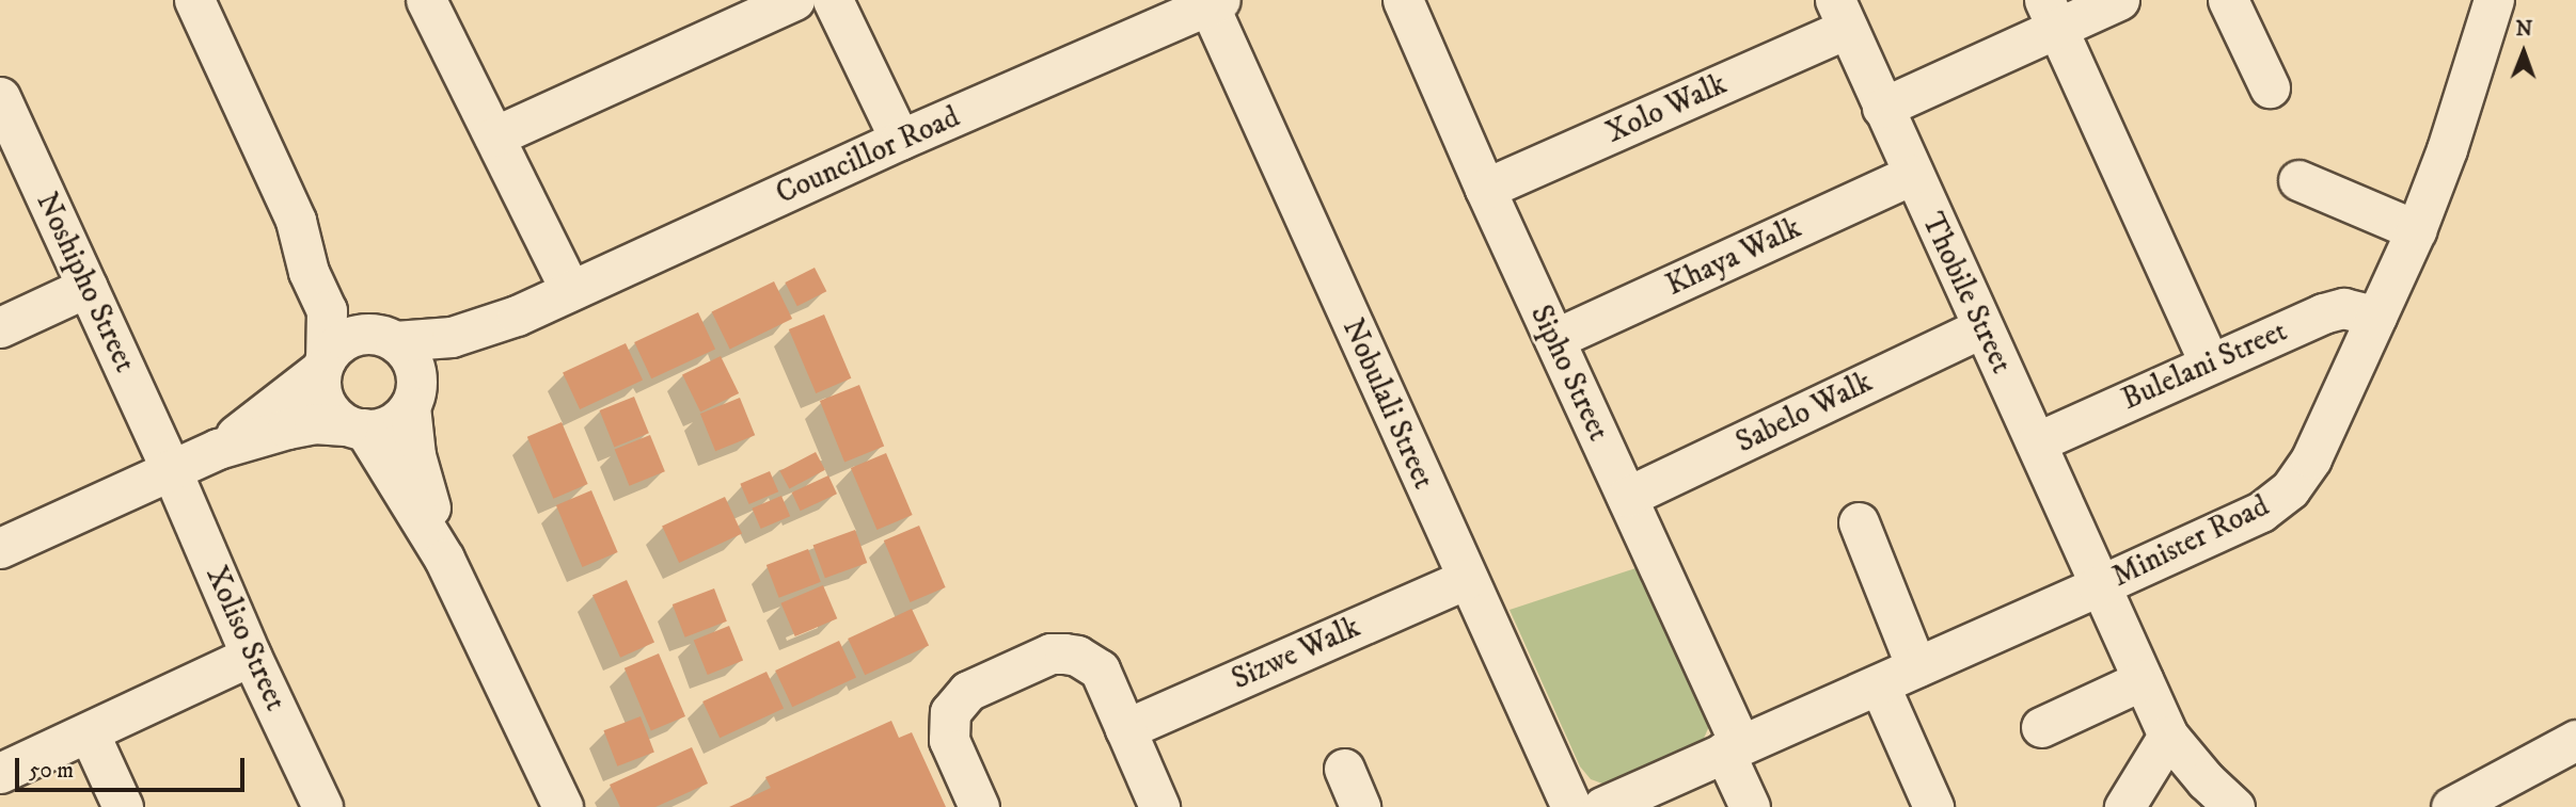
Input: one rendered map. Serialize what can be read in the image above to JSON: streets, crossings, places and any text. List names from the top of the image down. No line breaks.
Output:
{"streets":{"street":["Xolo Walk","Councillor Road","Khaya Walk","Noshipho Street","Thobile Street","Bulelani Street","Sipho Street","Nobulali Street","Sabelo Walk","Minister Road","Xoliso Street","Sizwe Walk"]},"crossings":[["Xolo Walk","Thobile Street"],["Xolo Walk","Sipho Street"],["Councillor Road","Nobulali Street"],["Khaya Walk","Thobile Street"],["Khaya Walk","Sipho Street"],["Noshipho Street","Xoliso Street"],["Thobile Street","Bulelani Street"],["Thobile Street","Sabelo Walk"],["Thobile Street","Minister Road"],["Bulelani Street","Minister Road"],["Sipho Street","Sabelo Walk"],["Sipho Street","Minister Road"],["Nobulali Street","Sizwe Walk"]],"scale_bar":"50 m","north":"top"}
